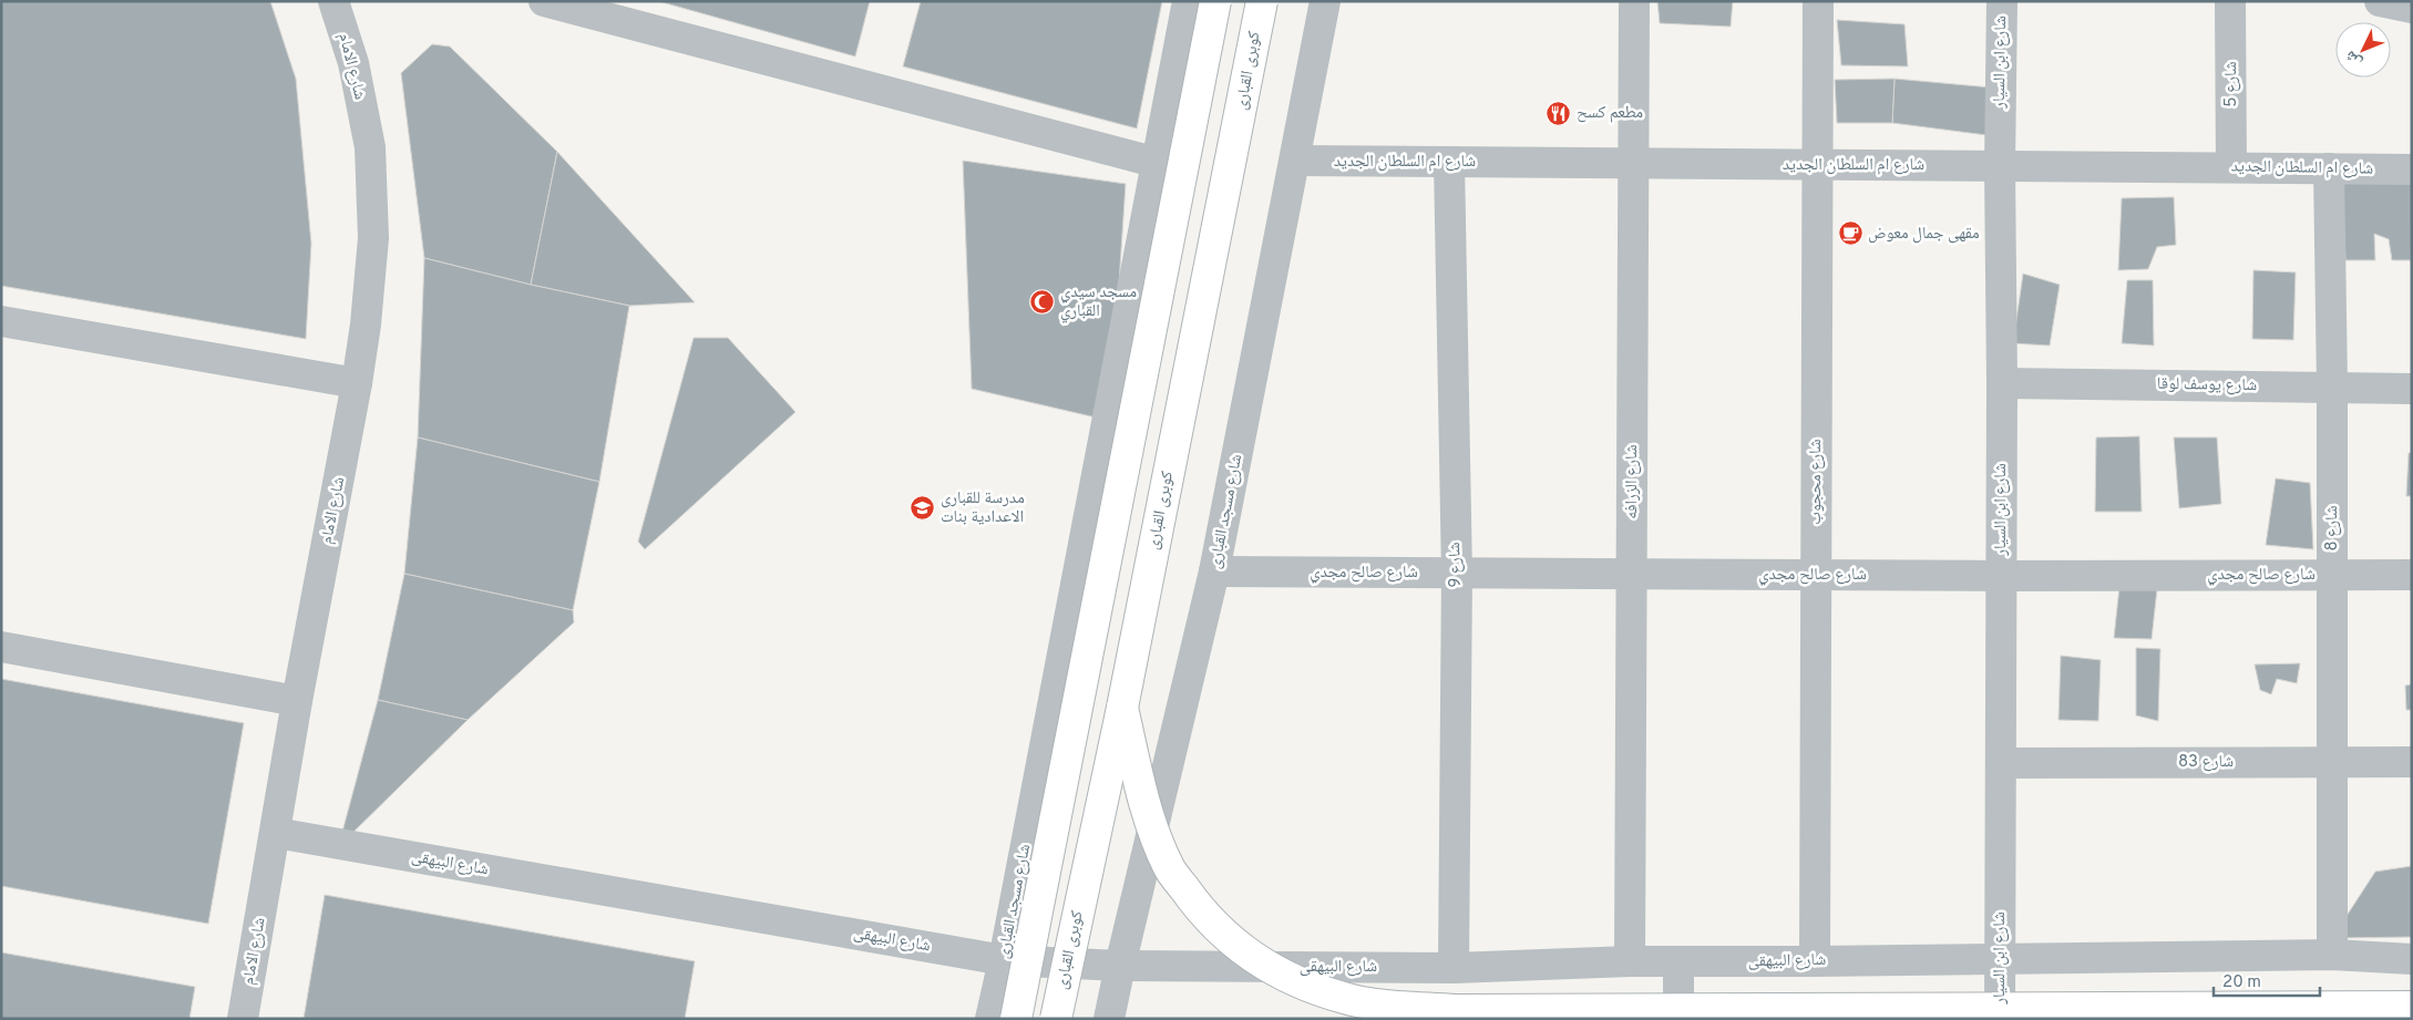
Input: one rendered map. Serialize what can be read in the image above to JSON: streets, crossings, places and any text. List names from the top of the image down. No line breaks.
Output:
{"streets":{"main road":["كوبرى القبارى"],"street":["شارع ابن السيار","شارع الامام","شارع 5","شارع ام السلطان الجديد","شارع يوسف لوقا","شارع الزرافه","شارع محجوب","شارع مسجد القبارى","شارع 8","شارع 9","شارع صالح مجدي","شارع 83","شارع البيهقى"]},"crossings":[["شارع ابن السيار","شارع ام السلطان الجديد"],["شارع ابن السيار","شارع يوسف لوقا"],["شارع ابن السيار","شارع صالح مجدي"],["شارع ابن السيار","شارع 83"],["شارع ابن السيار","شارع البيهقى"],["شارع الامام","شارع البيهقى"],["شارع 5","شارع ام السلطان الجديد"],["شارع ام السلطان الجديد","شارع الزرافه"],["شارع ام السلطان الجديد","شارع محجوب"],["شارع ام السلطان الجديد","شارع مسجد القبارى"],["شارع ام السلطان الجديد","شارع 8"],["شارع ام السلطان الجديد","شارع 9"],["شارع يوسف لوقا","شارع 8"],["شارع الزرافه","شارع صالح مجدي"],["شارع الزرافه","شارع البيهقى"],["شارع محجوب","شارع صالح مجدي"],["شارع محجوب","شارع البيهقى"],["شارع مسجد القبارى","شارع صالح مجدي"],["شارع مسجد القبارى","شارع البيهقى"],["شارع 8","شارع صالح مجدي"],["شارع 8","شارع 83"],["شارع 8","شارع البيهقى"],["شارع 9","شارع صالح مجدي"],["شارع 9","شارع البيهقى"]],"places":{"restaurant":["مطعم كسح"],"cafe":["مقهى جمال معوض"],"mosque":["مسجد سيدي القباري"],"school or university":["مدرسة للقبارى الاعدادية بنات"]},"scale_bar":"20 m","north":"bottom left"}
